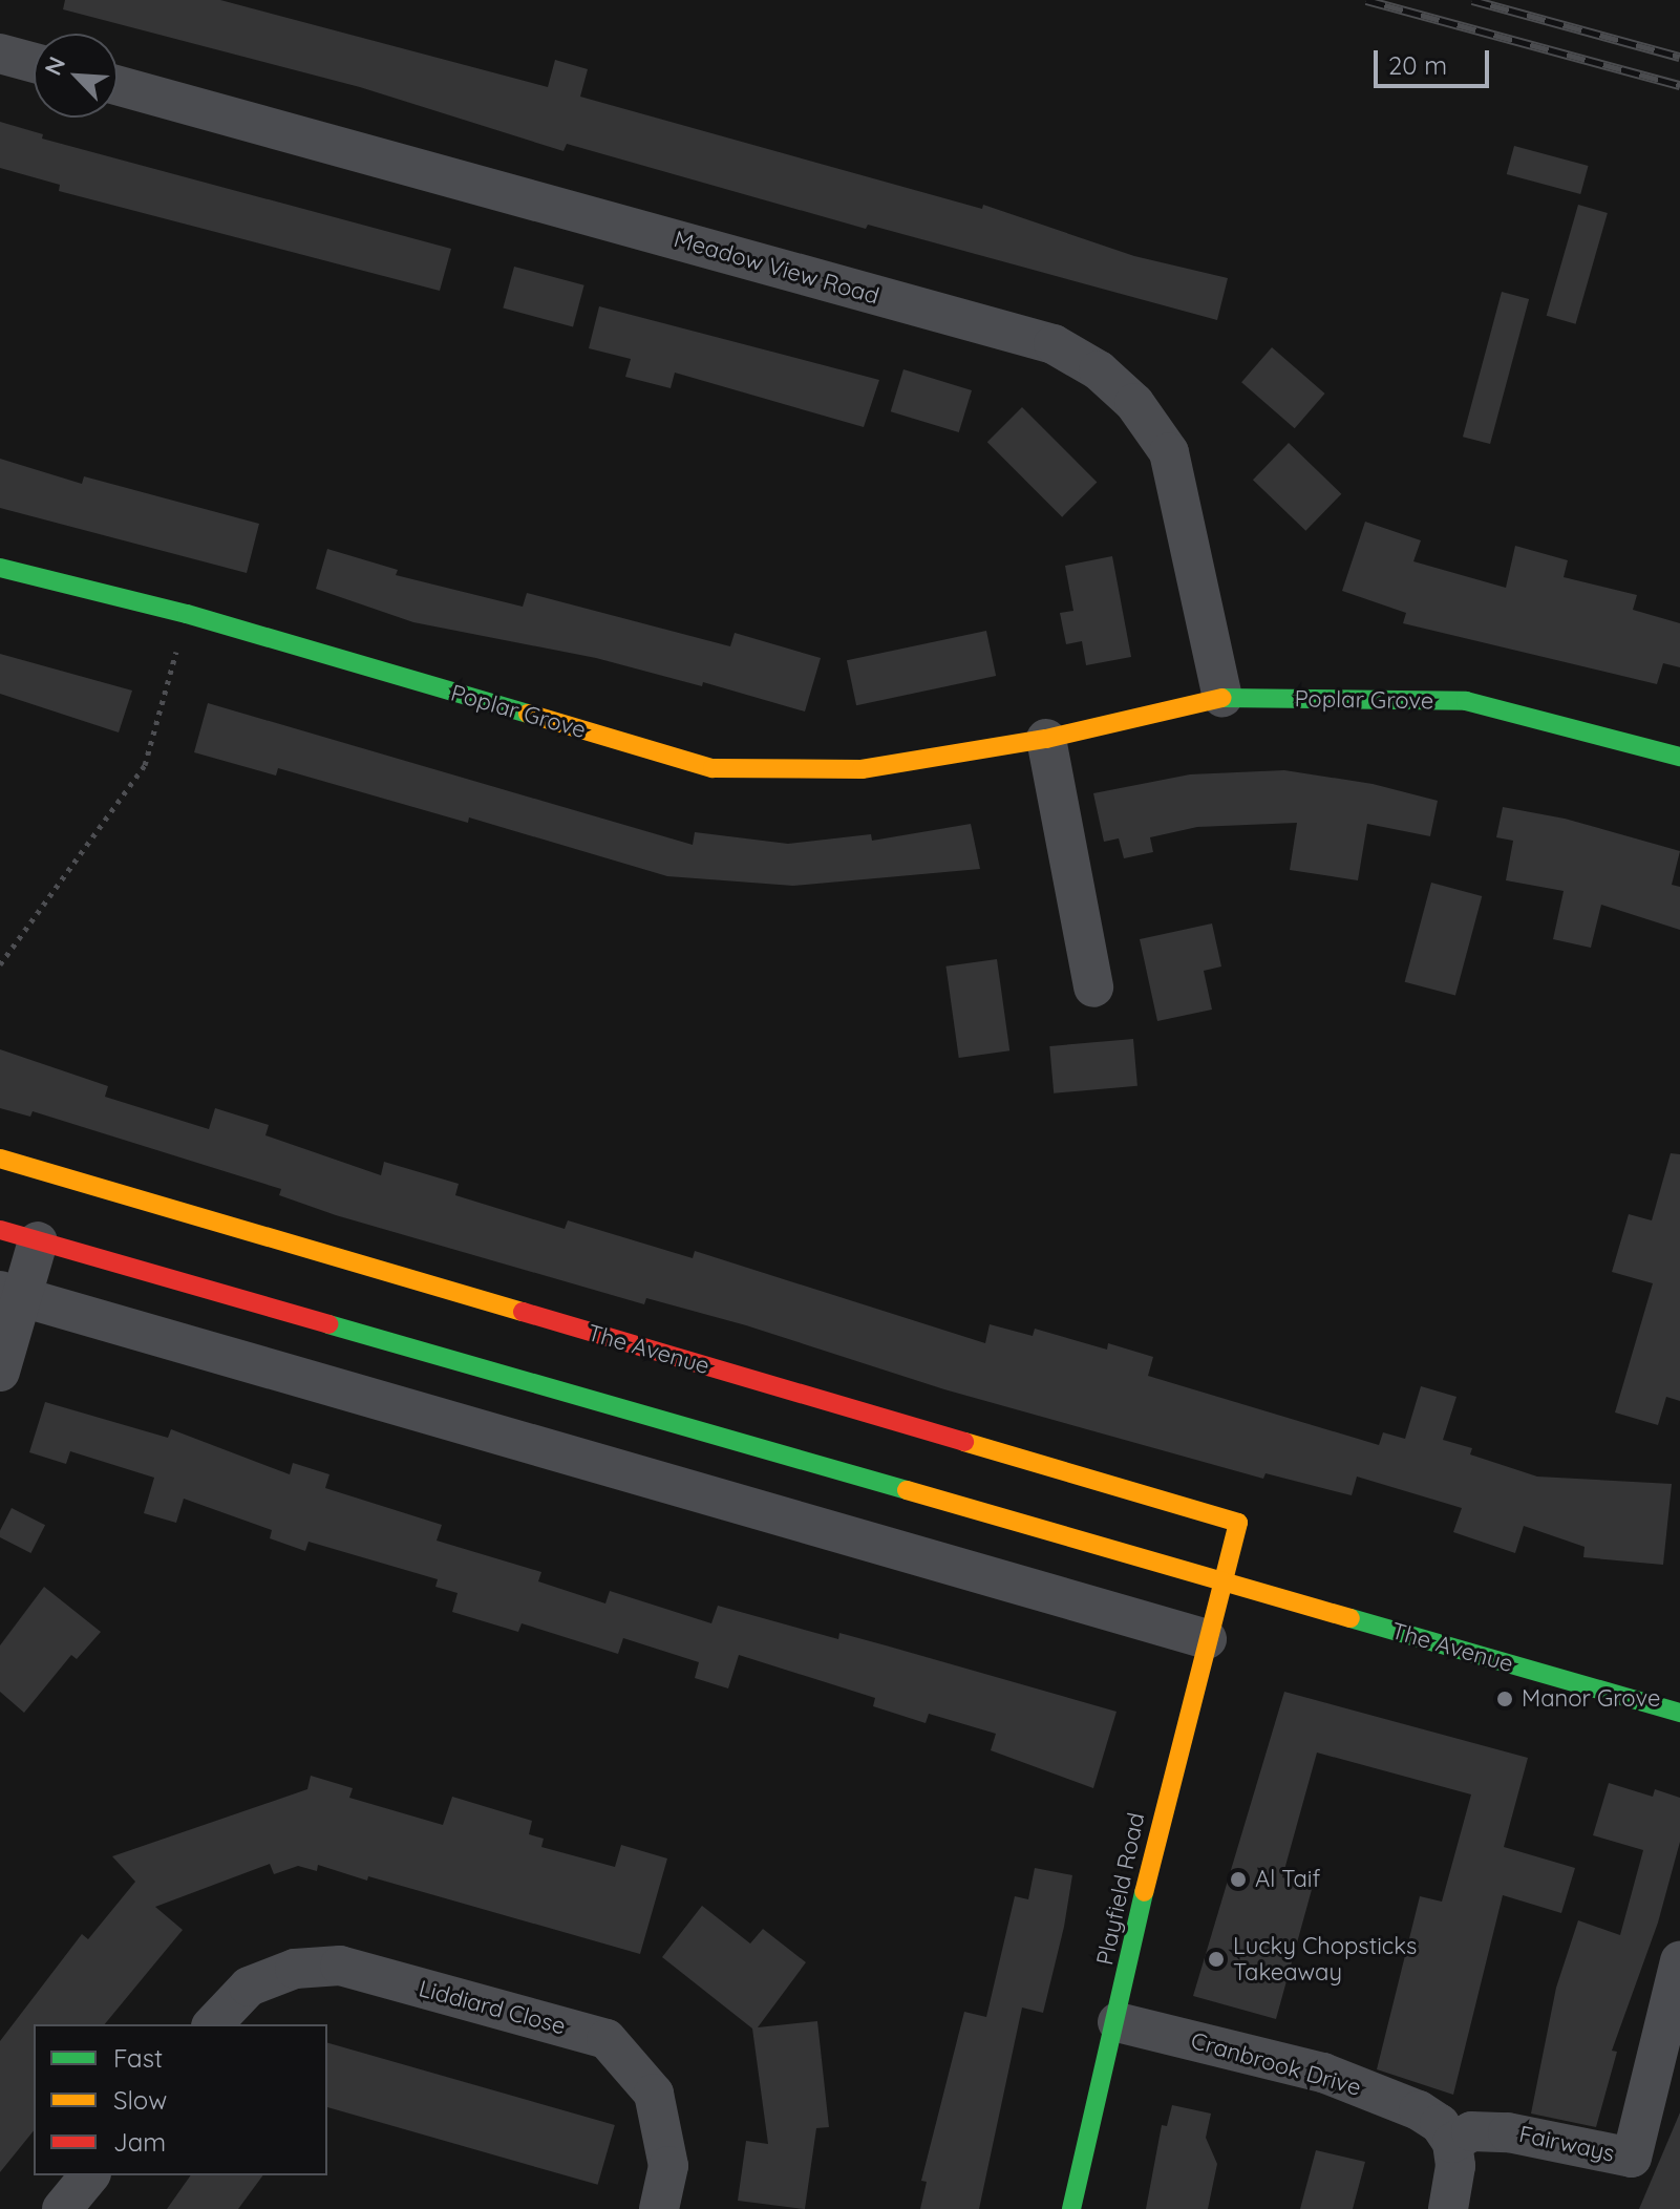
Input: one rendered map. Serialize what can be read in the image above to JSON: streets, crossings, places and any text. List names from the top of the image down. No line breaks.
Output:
{"streets":{"street":["Meadow View Road","Poplar Grove","The Avenue","Playfield Road","Liddiard Close","Cranbrook Drive","Fairways"]},"crossings":[["Meadow View Road","Poplar Grove"],["The Avenue","Playfield Road"],["Playfield Road","Cranbrook Drive"],["Cranbrook Drive","Fairways"]],"places":["Manor Grove","Al Taif","Lucky Chopsticks Takeaway"],"legend":["Fast","Slow","Jam"],"scale_bar":"20 m","north":"top left"}
